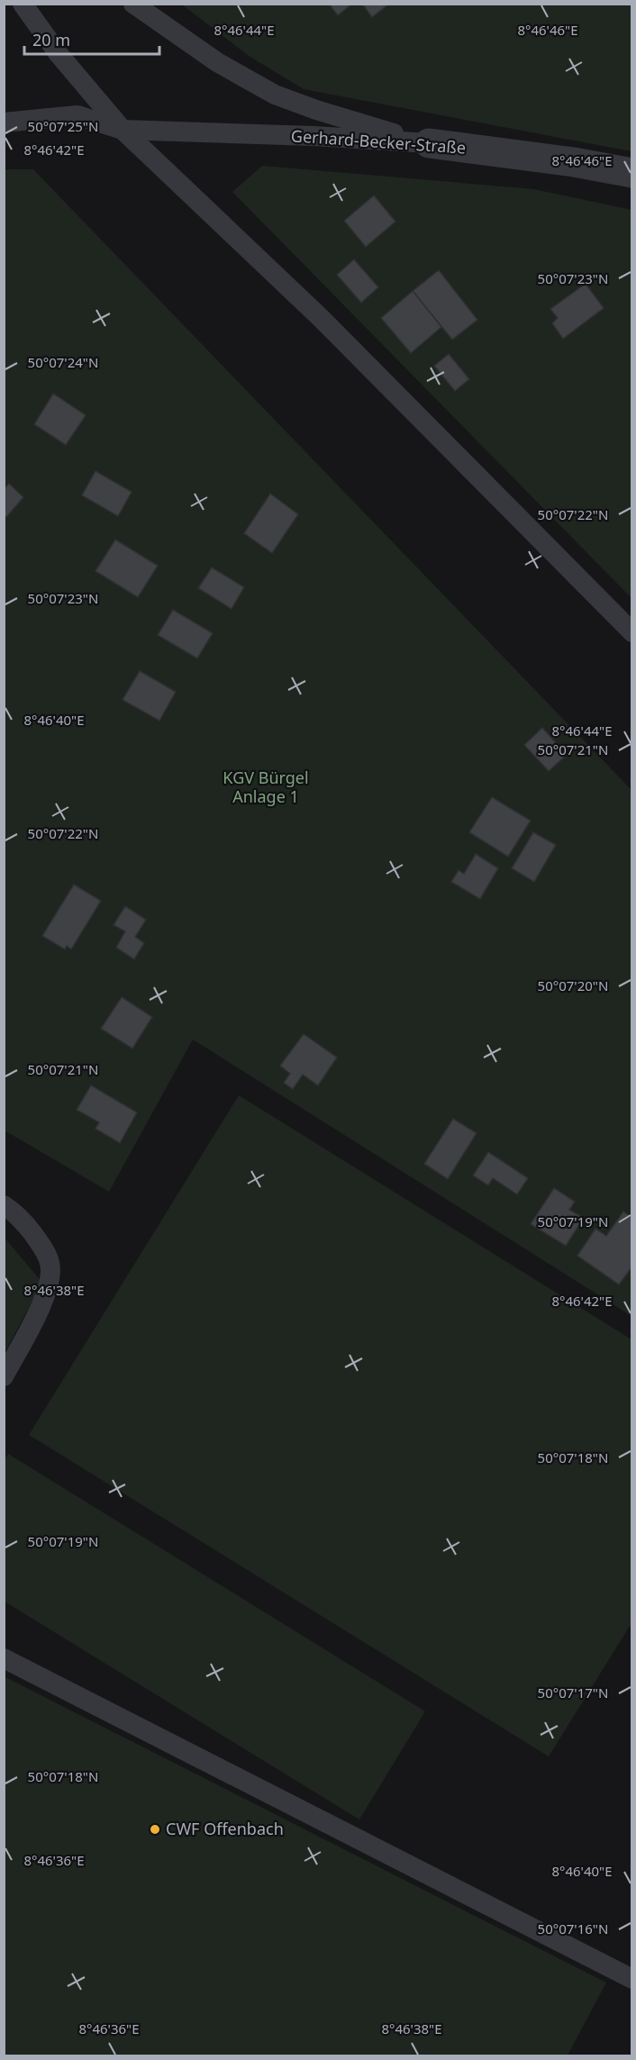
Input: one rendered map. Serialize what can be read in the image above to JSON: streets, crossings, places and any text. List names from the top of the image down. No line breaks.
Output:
{"streets":{"street":["Gerhard-Becker-Straße"]},"parks":["KGV Bürgel Anlage 1"],"places":["CWF Offenbach"],"scale_bar":"20 m","coordinates":["8°46'44\"E","8°46'46\"E","50°07'25\"N","8°46'42\"E","50°07'23\"N","50°07'24\"N","50°07'22\"N","8°46'40\"E","50°07'21\"N","50°07'20\"N","50°07'19\"N","8°46'38\"E","50°07'18\"N","50°07'17\"N","8°46'36\"E","50°07'16\"N"]}
